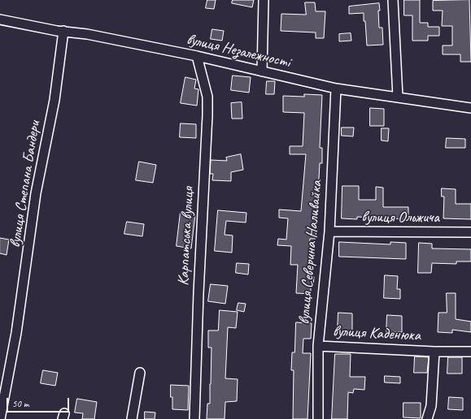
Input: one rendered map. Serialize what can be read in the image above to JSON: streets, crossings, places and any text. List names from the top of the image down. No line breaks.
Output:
{"streets":{"street":["вулиця Незалежності","вулиця Степана Бандери","вулиця Ольжича","Карпатська вулиця","вулиця Северина Наливайка","вулиця Каденюка"]},"crossings":[["вулиця Незалежності","вулиця Степана Бандери"],["вулиця Незалежності","Карпатська вулиця"],["вулиця Незалежності","вулиця Северина Наливайка"],["вулиця Ольжича","вулиця Северина Наливайка"],["вулиця Северина Наливайка","вулиця Каденюка"]],"scale_bar":"50 m"}
